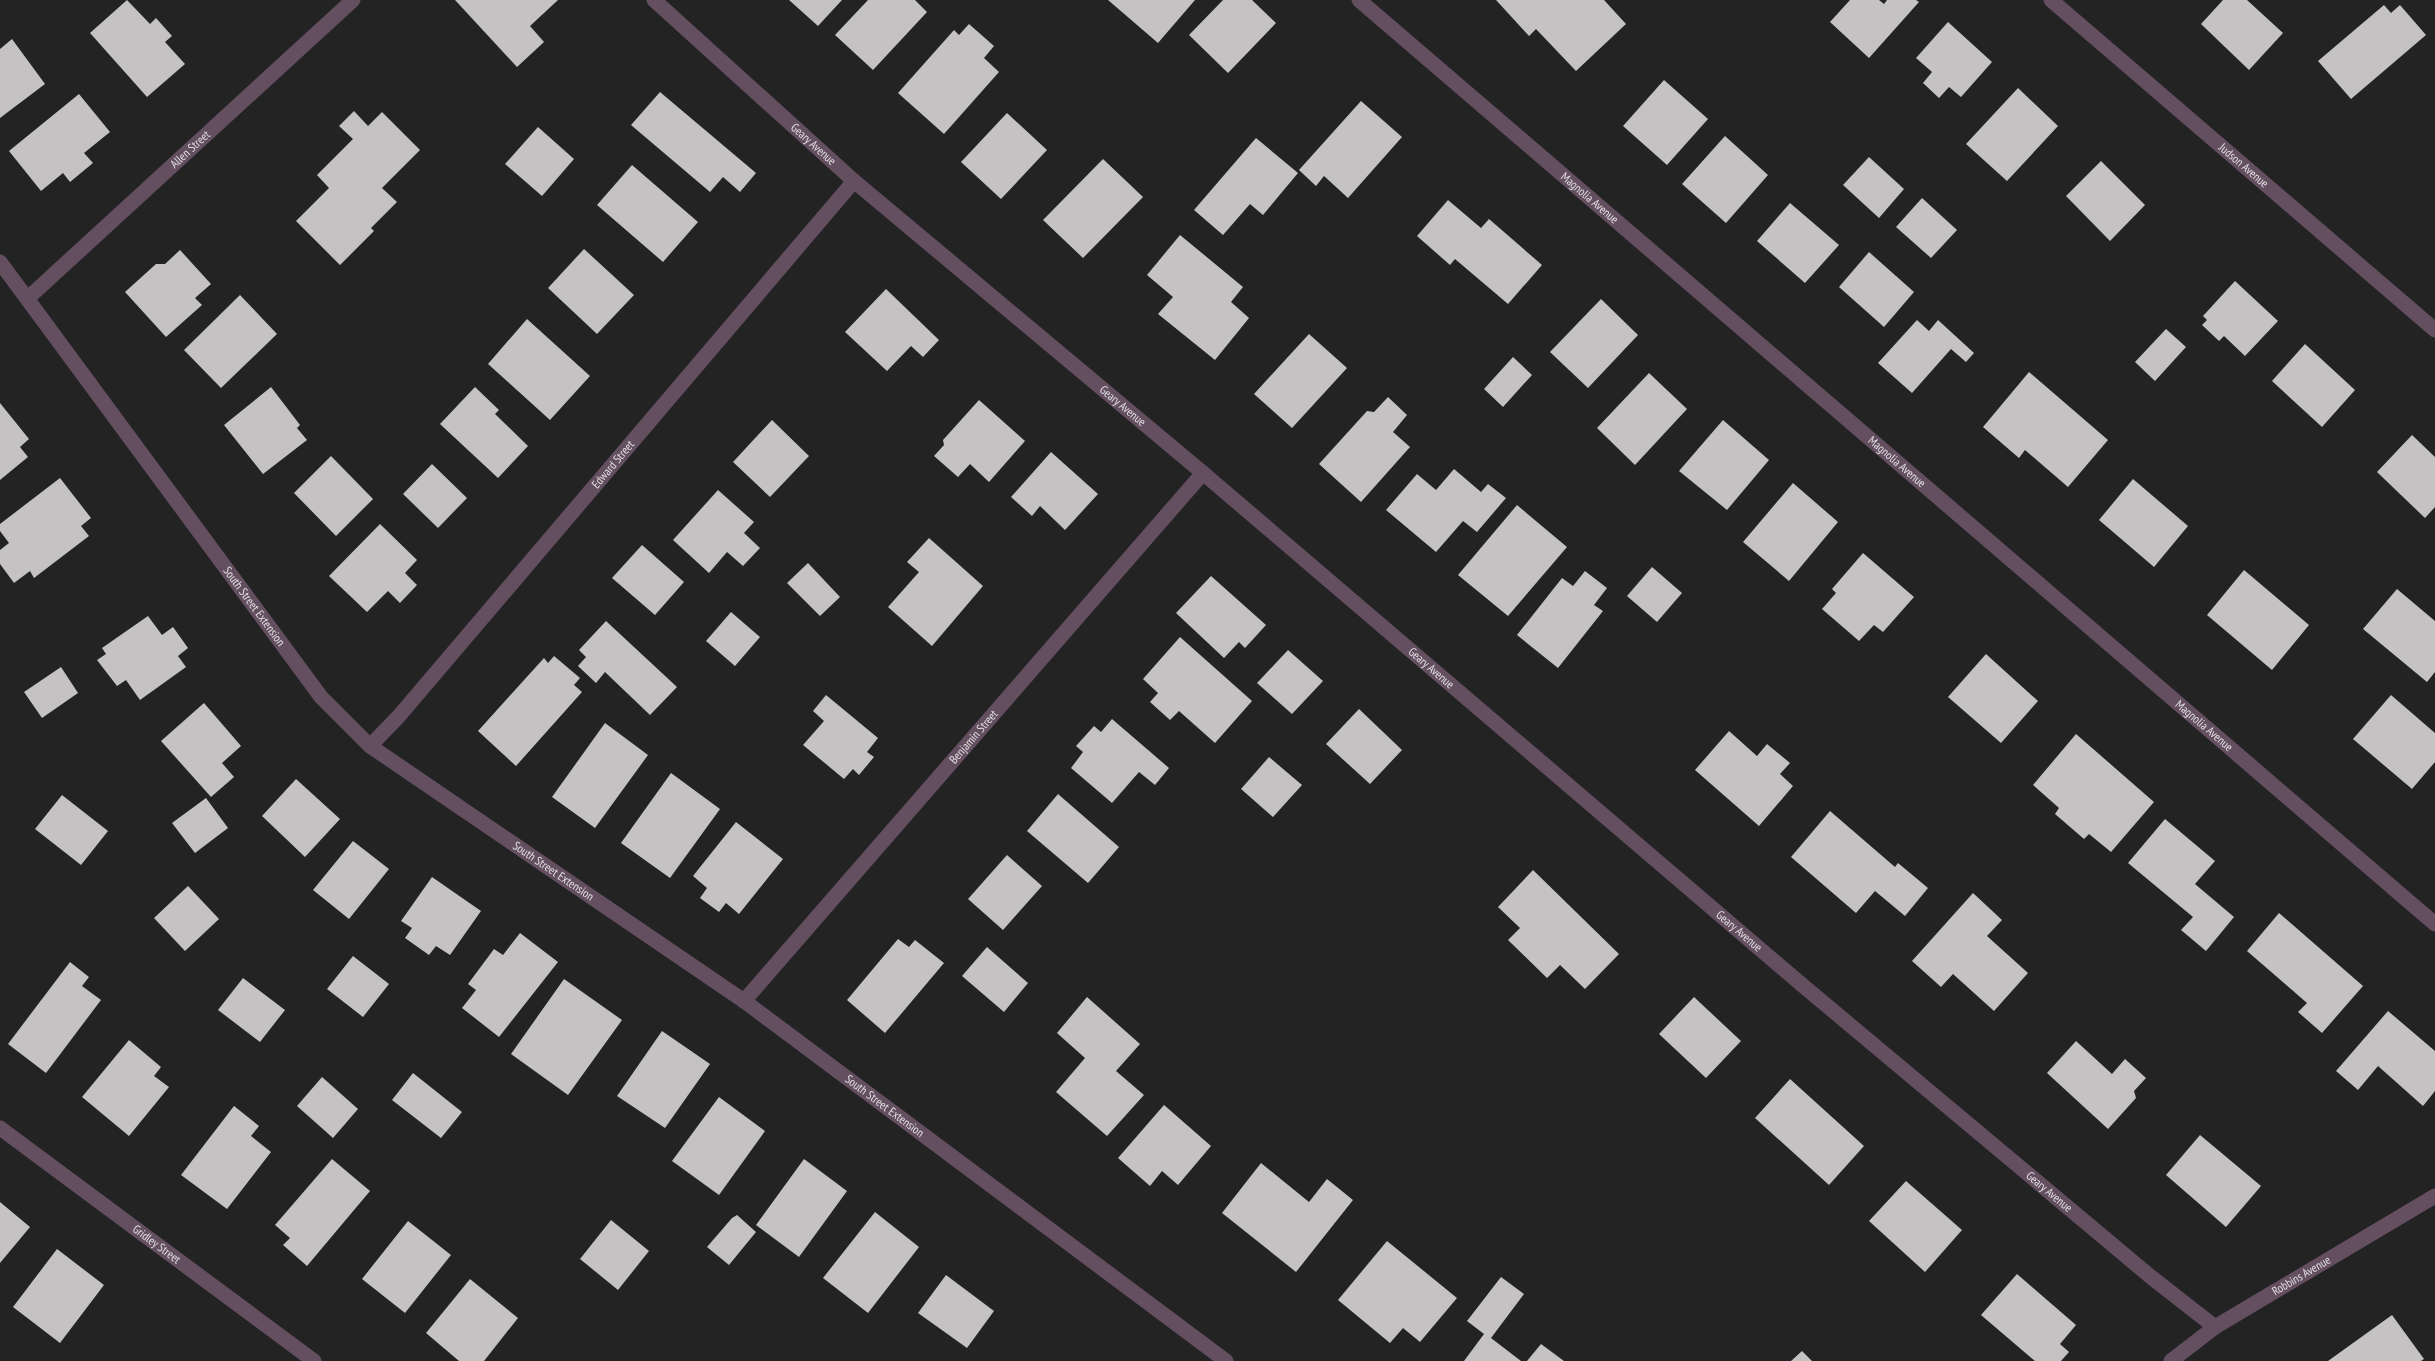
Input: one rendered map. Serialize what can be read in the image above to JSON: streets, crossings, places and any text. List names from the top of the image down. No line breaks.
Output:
{"streets":{"street":["Geary Avenue","Allen Street","Judson Avenue","Magnolia Avenue","Edward Street","South Street Extension","Benjamin Street","Gridley Street","Robbins Avenue"]},"crossings":[["Geary Avenue","Edward Street"],["Geary Avenue","Benjamin Street"],["Geary Avenue","Robbins Avenue"],["Allen Street","South Street Extension"],["Edward Street","South Street Extension"],["South Street Extension","Benjamin Street"]]}
